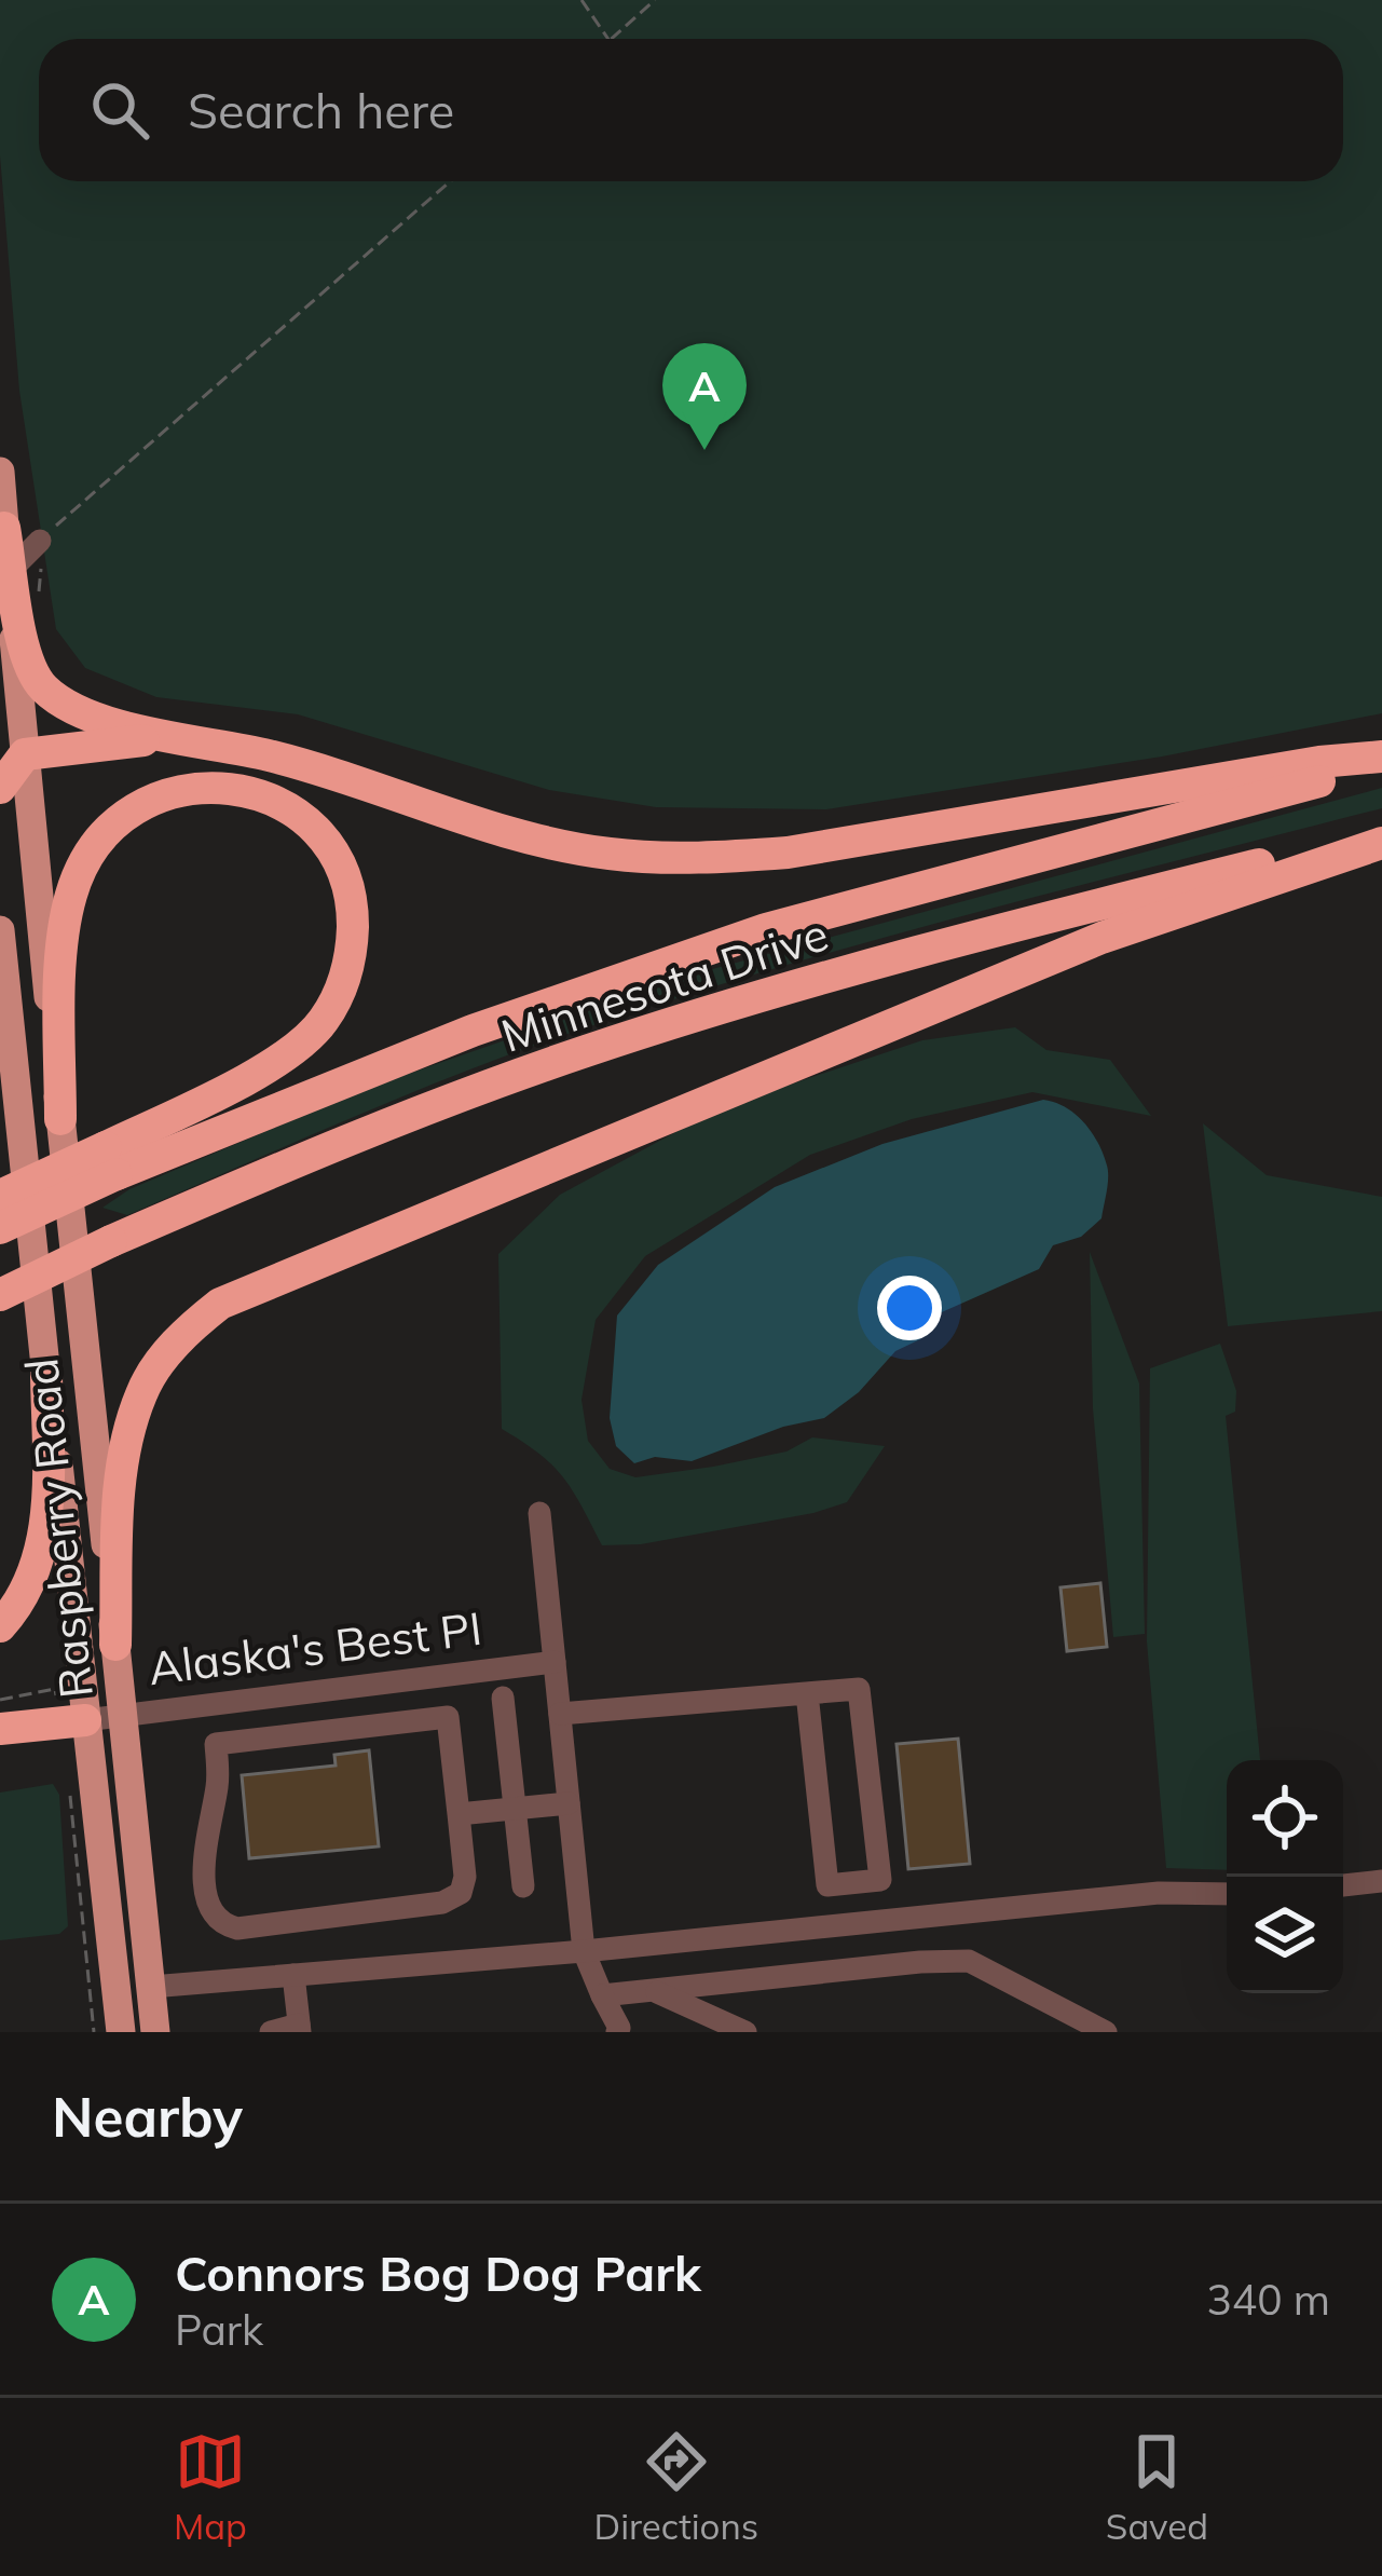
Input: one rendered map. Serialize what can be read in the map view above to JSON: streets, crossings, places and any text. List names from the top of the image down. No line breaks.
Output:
{"streets":{"highway":["Minnesota Drive"],"main road":["Raspberry Road"],"street":["Alaska's Best PI"]},"crossings":[["Raspberry Road","Alaska's Best PI"]],"page":{"search":"Search here","pins":"A","heading":"Nearby","list":[{"mark":"A","name":"Connors Bog Dog Park","note":"Park","value":"340 m"}],"nav":["Map","Directions","Saved"]}}
